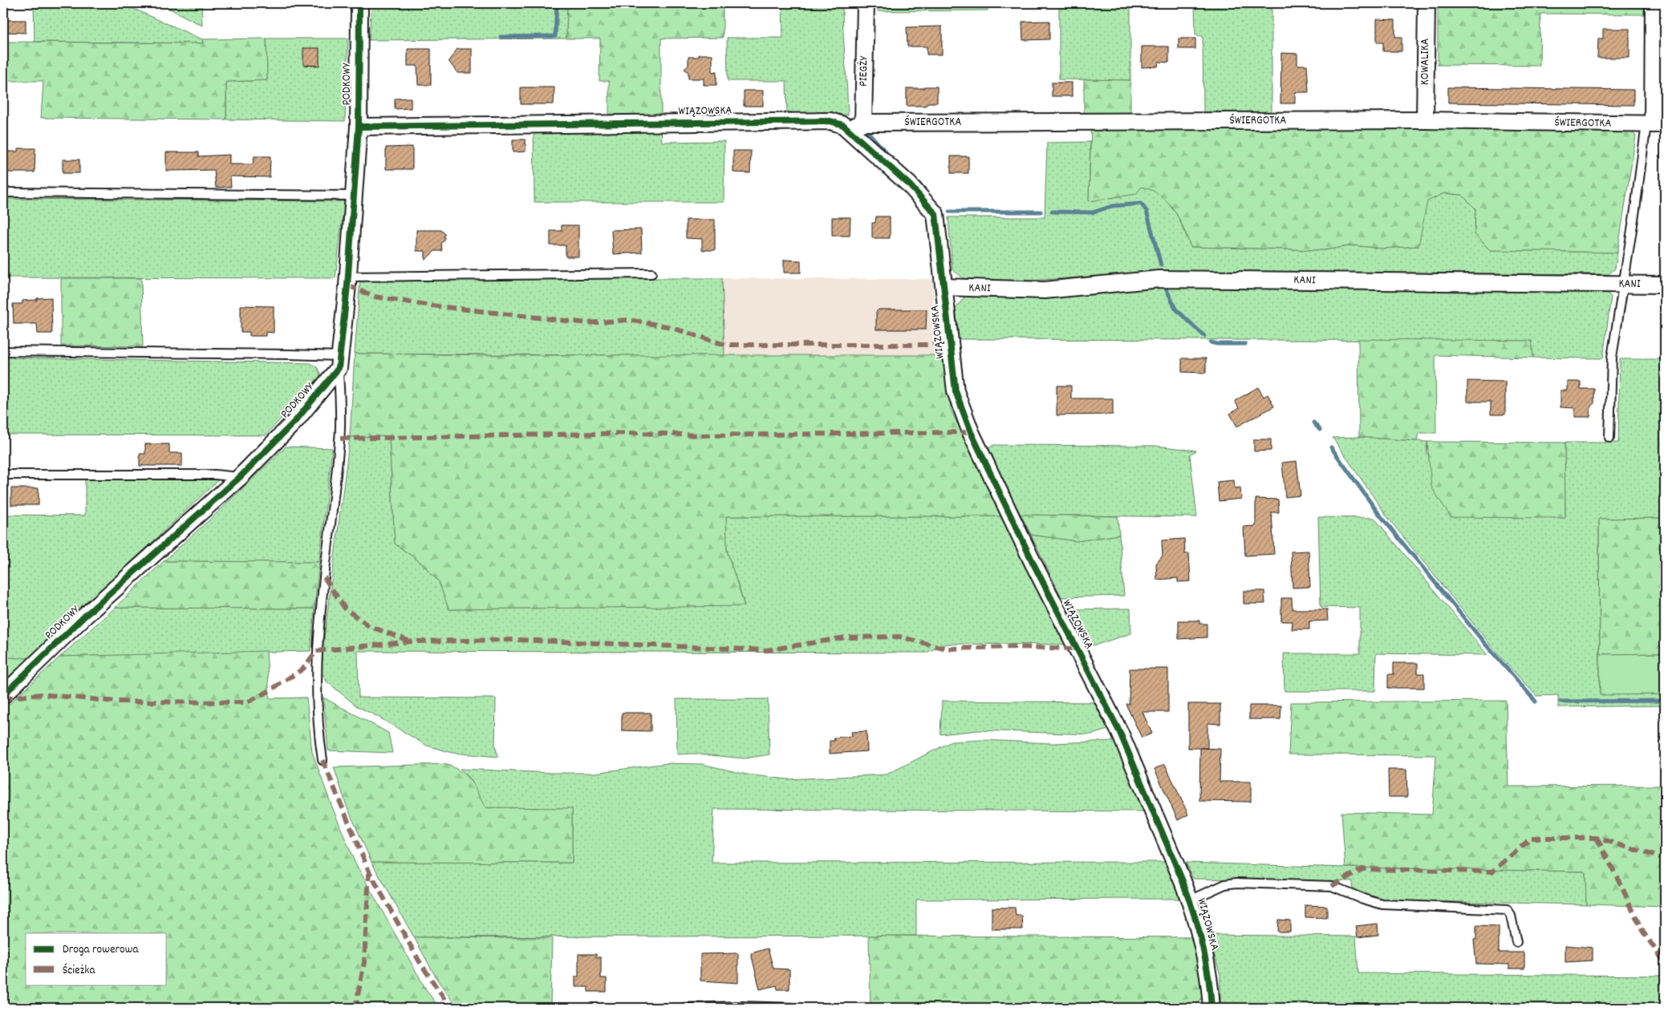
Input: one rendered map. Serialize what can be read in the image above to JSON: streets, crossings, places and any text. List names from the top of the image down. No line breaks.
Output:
{"streets":{"street":["KOWALIKA","PIEGŻY","PODKOWY","WIĄZOWSKA","ŚWIERGOTKA","KANI"]},"crossings":[["KOWALIKA","ŚWIERGOTKA"],["PIEGŻY","ŚWIERGOTKA"],["PODKOWY","WIĄZOWSKA"],["WIĄZOWSKA","KANI"]],"legend":["Droga rowerowa","Ścieżka"]}
